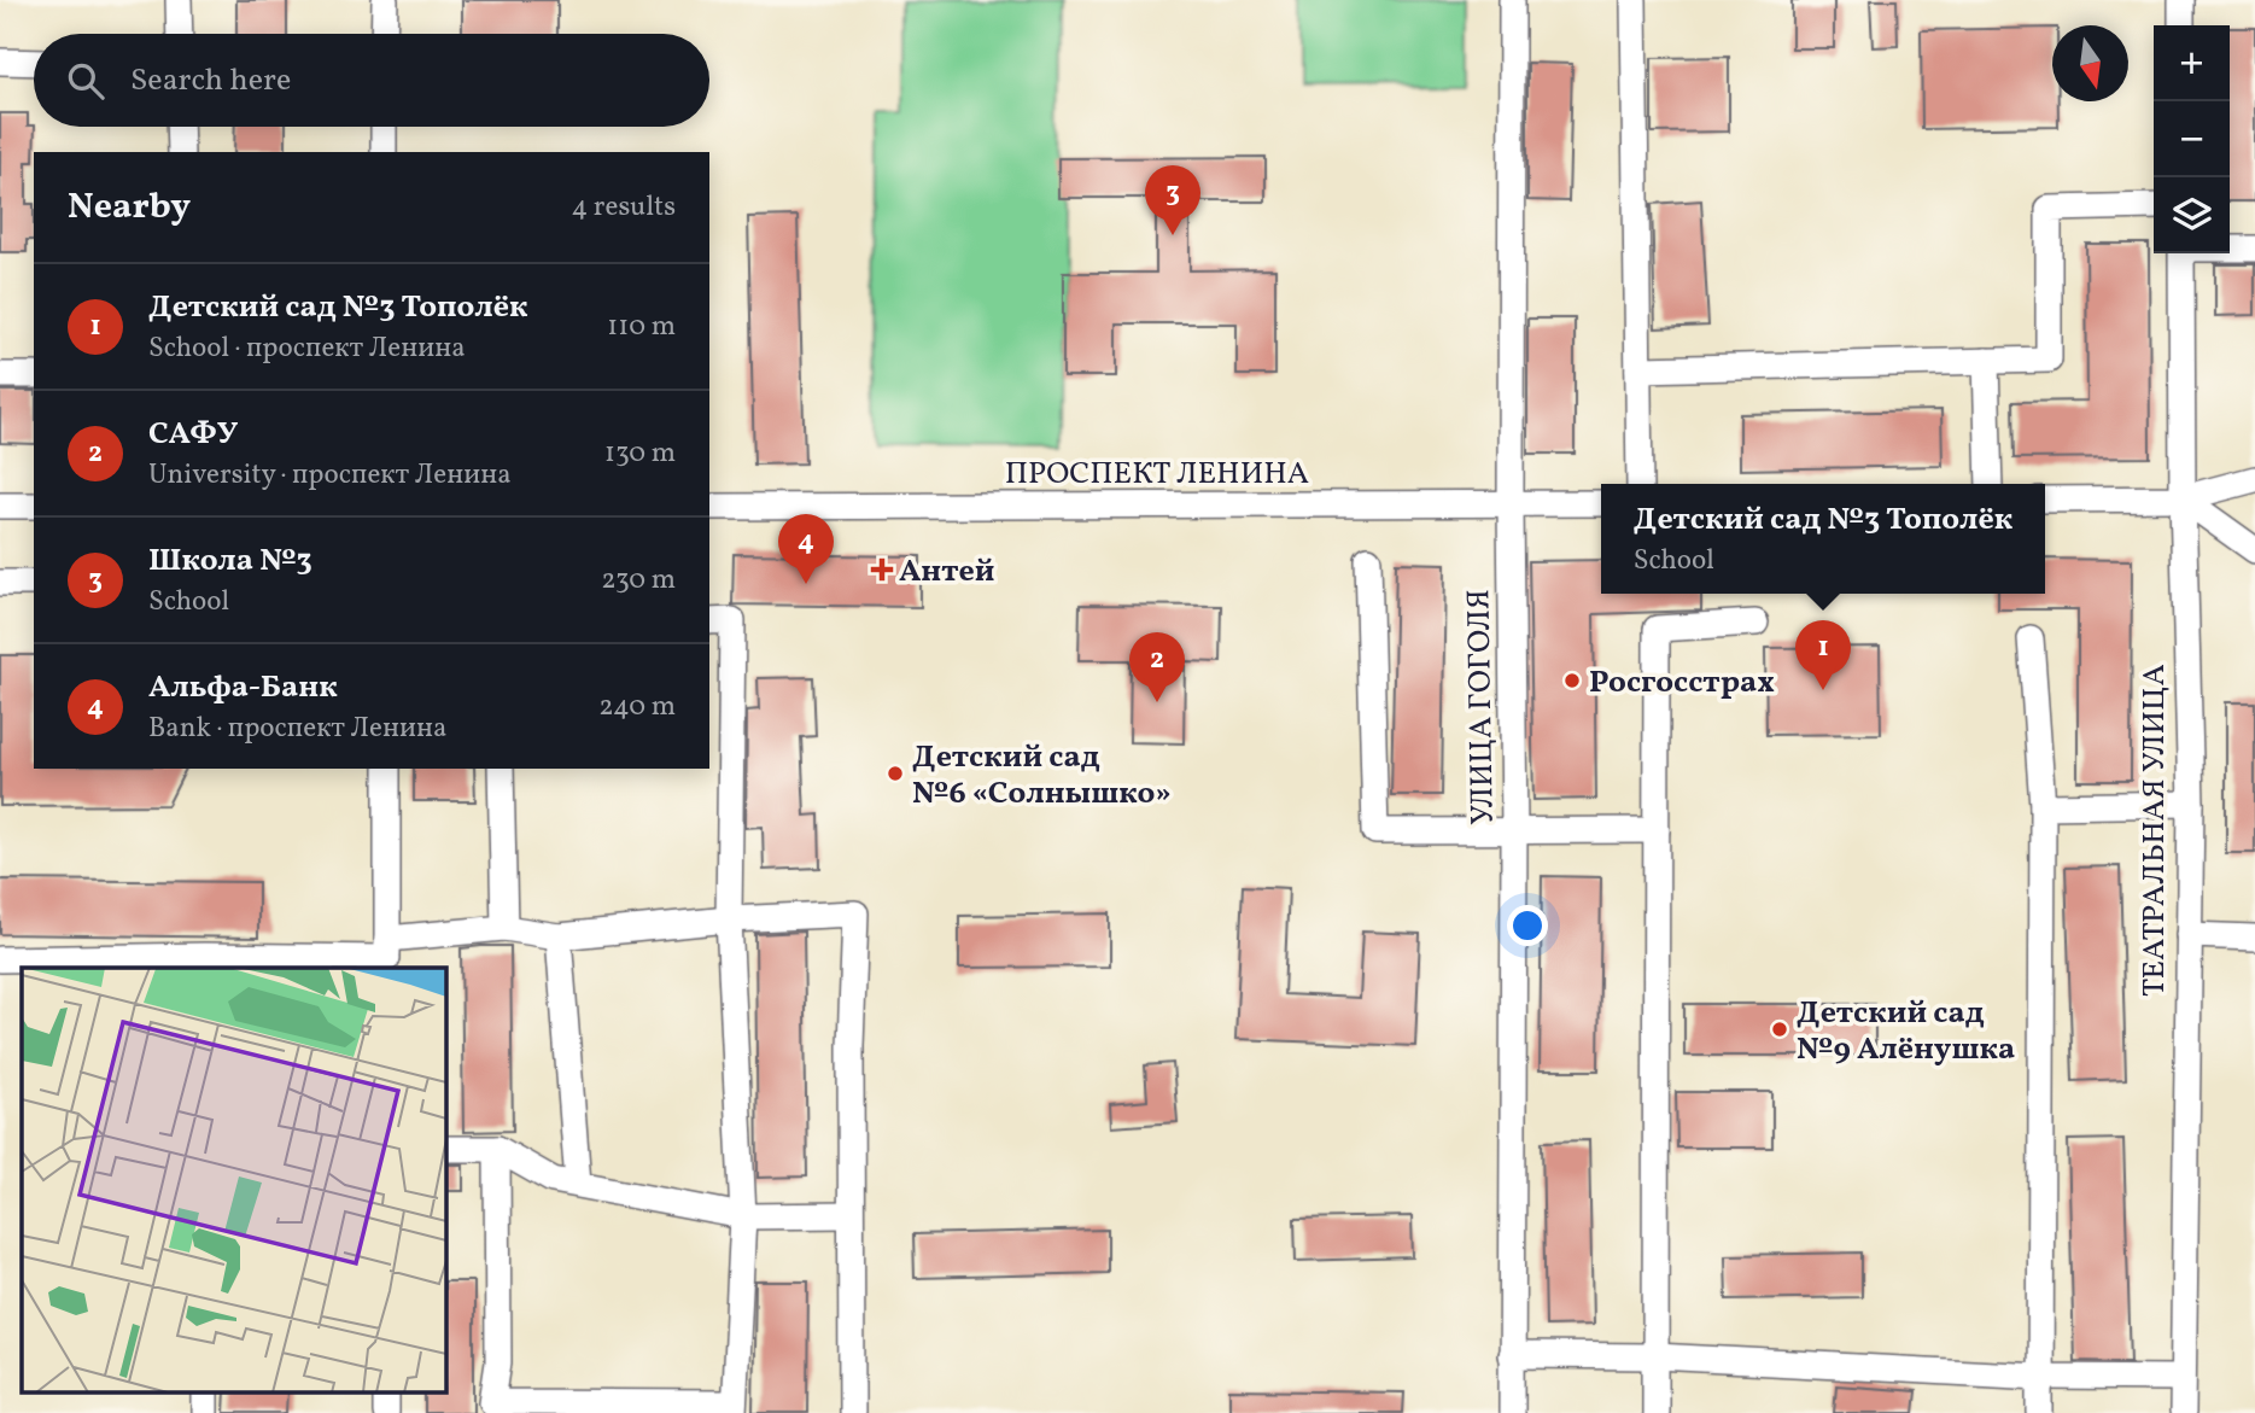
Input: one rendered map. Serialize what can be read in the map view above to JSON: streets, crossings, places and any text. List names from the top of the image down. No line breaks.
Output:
{"streets":{"street":["ПРОСПЕКТ ЛЕНИНА","УЛИЦА ГОГОЛЯ","ТЕАТРАЛЬНАЯ УЛИЦА"]},"crossings":[["ПРОСПЕКТ ЛЕНИНА","УЛИЦА ГОГОЛЯ"]],"places":{"health":["Антей"],"other":["Росгосстрах","Детский сад №6 «Солнышко»","Детский сад №9 Алёнушка"]},"north":"bottom","page":{"map_buttons":["+","−"],"search":"Search here","heading":["Nearby","4 results"],"pins":["3","4","1","2"],"list":[{"mark":"1","name":"Детский сад №3 Тополёк","note":"School · проспект Ленина","value":"110 m"},{"mark":"2","name":"САФУ","note":"University · проспект Ленина","value":"130 m"},{"mark":"3","name":"Школа №3","note":"School","value":"230 m"},{"mark":"4","name":"Альфа-Банк","note":"Bank · проспект Ленина","value":"240 m"}],"popup":["Детский сад №3 Тополёк","School"]}}
